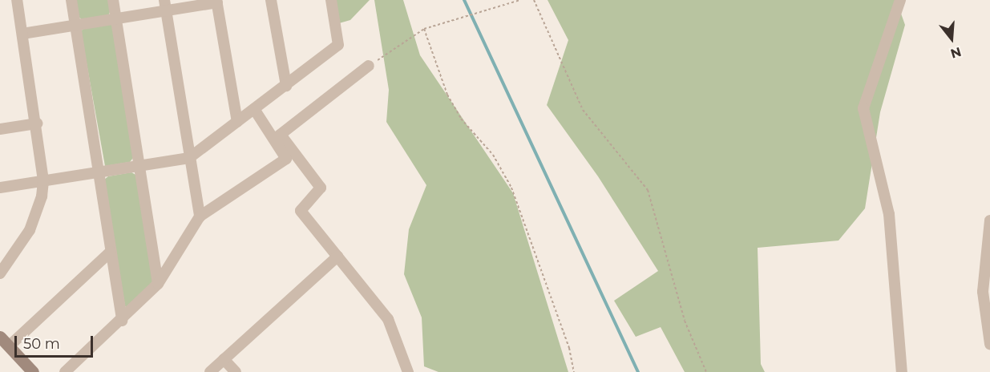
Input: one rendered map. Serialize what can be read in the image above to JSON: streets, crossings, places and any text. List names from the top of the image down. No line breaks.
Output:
{"scale_bar":"50 m","north":"bottom"}
